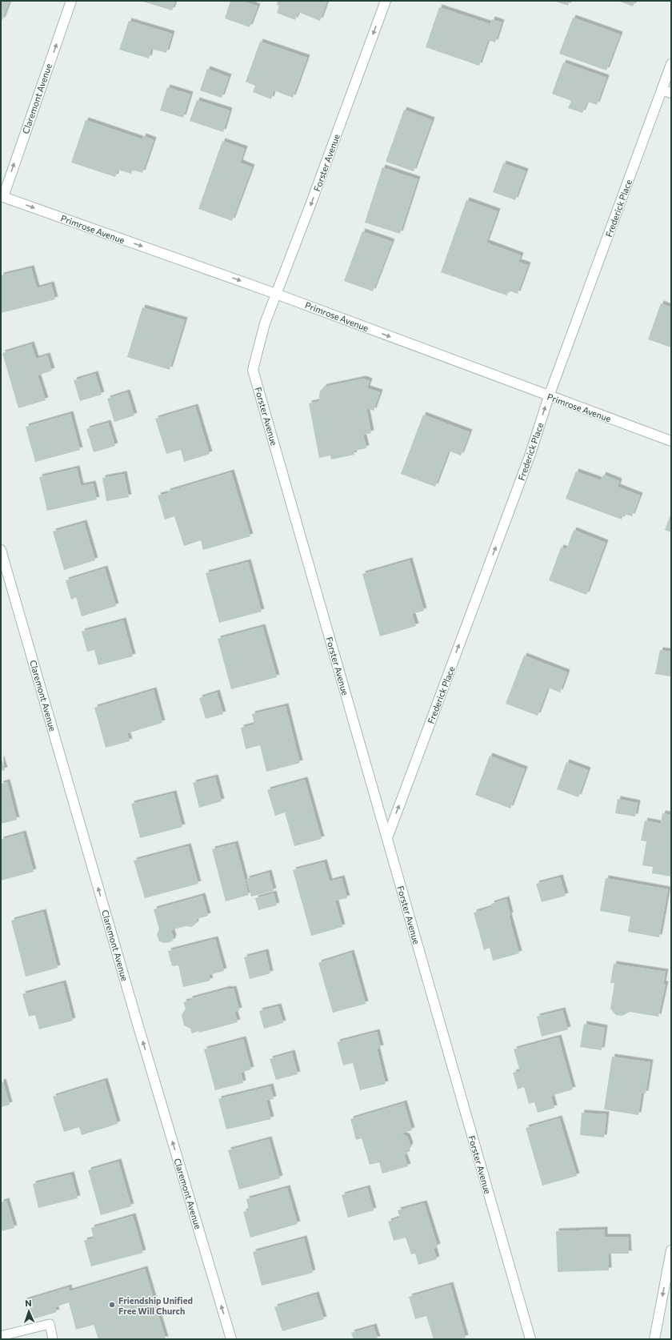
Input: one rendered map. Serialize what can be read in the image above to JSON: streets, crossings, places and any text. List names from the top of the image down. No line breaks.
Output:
{"streets":{"street":["Claremont Avenue","Forster Avenue","Frederick Place","Primrose Avenue"]},"crossings":[["Claremont Avenue","Primrose Avenue"],["Forster Avenue","Frederick Place"],["Forster Avenue","Primrose Avenue"],["Frederick Place","Primrose Avenue"]],"one_way":["Claremont Avenue","Frederick Place","Primrose Avenue"],"places":["Friendship Unified Free Will Church"],"north":"top"}
